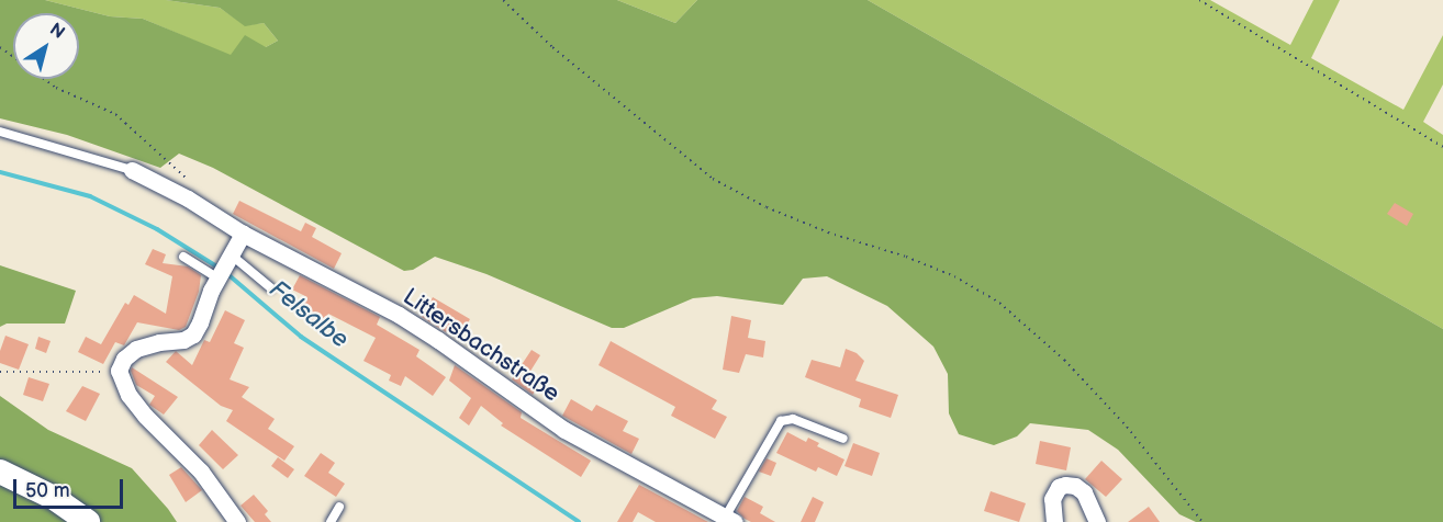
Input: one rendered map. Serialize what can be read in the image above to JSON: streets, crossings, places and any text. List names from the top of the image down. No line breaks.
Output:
{"streets":{"street":["Littersbachstraße"]},"water":["Felsalbe"],"scale_bar":"50 m","north":"top right"}
